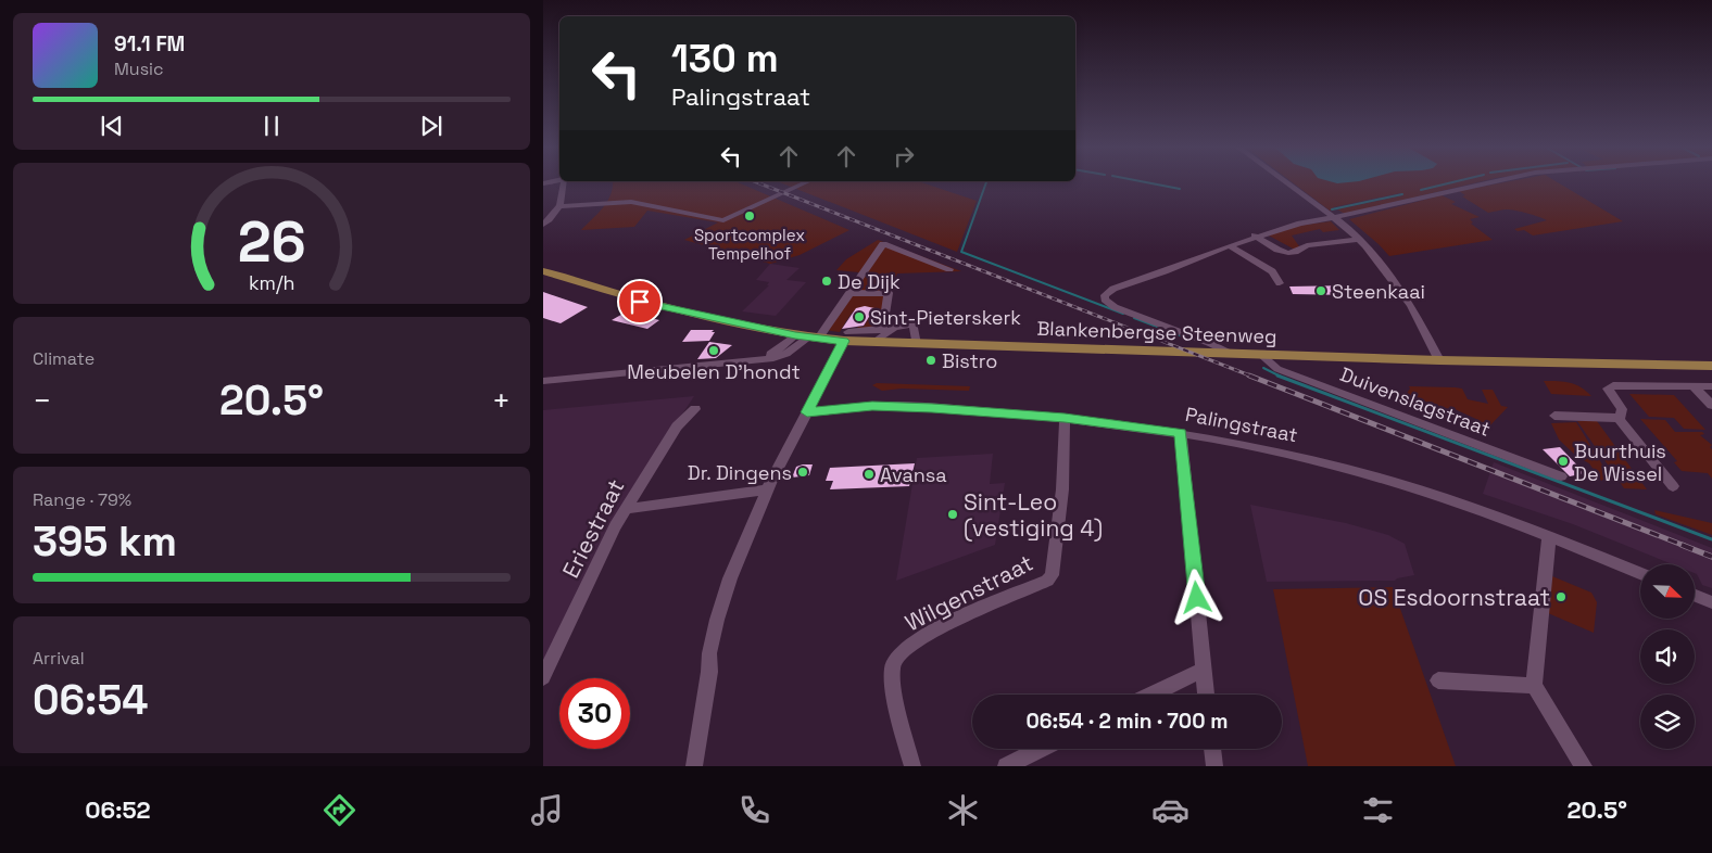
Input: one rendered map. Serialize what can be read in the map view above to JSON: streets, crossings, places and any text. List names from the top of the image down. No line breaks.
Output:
{"streets":{"main road":["Blankenbergse Steenweg"],"street":["Duivenslagstraat","Palingstraat","Eriestraat","Wilgenstraat"]},"crossings":[["Blankenbergse Steenweg","Duivenslagstraat"],["Palingstraat","Wilgenstraat"]],"places":["Sportcomplex Tempelhof","De Dijk","Steenkaai","Sint-Pieterskerk","Meubelen D'hondt","Bistro","Buurthuis De Wissel","Dr. Dingens","Avansa","Sint-Leo (vestiging 4)","OS Esdoornstraat"],"north":"bottom right","page":{"turn":["130 m","Palingstraat"],"song":["91.1 FM","Music"],"tile":["Climate",["Range · 79%","395 km"],["Arrival","06:54"]],"heat":["−","20.5°","+"],"limit":"30","trip":"06:54 · 2 min · 700 m","tabs":["06:52","20.5°"],"gauge":["26","km/h"]}}
